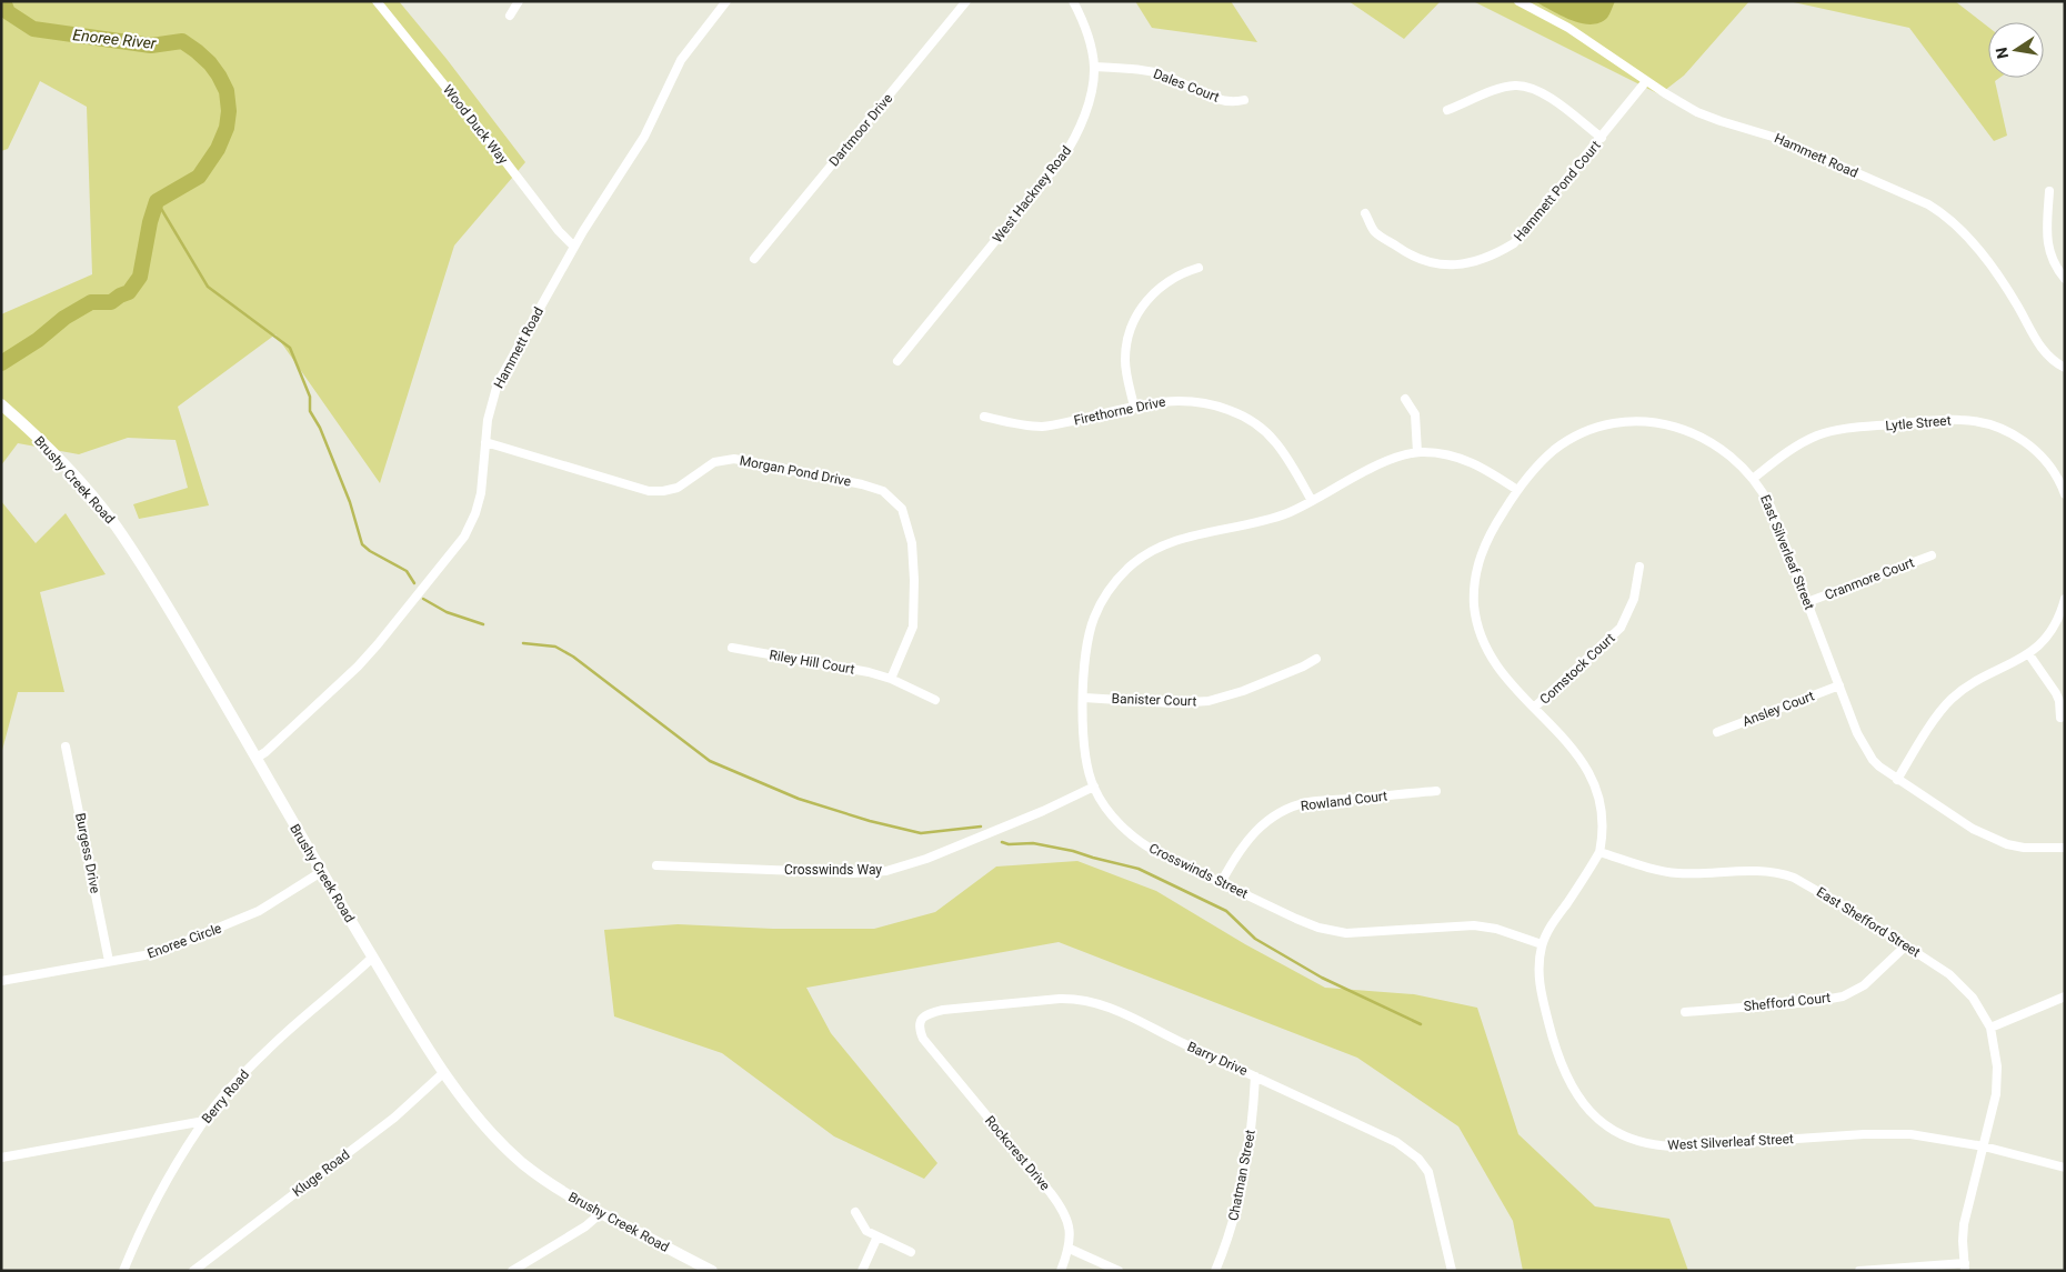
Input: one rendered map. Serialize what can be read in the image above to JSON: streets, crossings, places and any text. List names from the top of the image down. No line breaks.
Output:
{"streets":{"main road":["Brushy Creek Road"],"street":["Dales Court","Wood Duck Way","Dartmoor Drive","Hammett Road","Hammett Pond Court","West Hackney Road","Firethorne Drive","Lytle Street","Morgan Pond Drive","East Silverleaf Street","Cranmore Court","Riley Hill Court","Comstock Court","Banister Court","Ansley Court","Rowland Court","Burgess Drive","Crosswinds Way","Crosswinds Street","East Shefford Street","Enoree Circle","Shefford Court","Barry Drive","Berry Road","West Silverleaf Street","Rockcrest Drive","Kluge Road","Chatman Street"]},"crossings":[["Dales Court","West Hackney Road"],["Wood Duck Way","Hammett Road"],["Hammett Road","Hammett Pond Court"],["Hammett Road","Morgan Pond Drive"],["Hammett Road","Brushy Creek Road"],["Firethorne Drive","Crosswinds Street"],["Lytle Street","East Silverleaf Street"],["Morgan Pond Drive","Riley Hill Court"],["Brushy Creek Road","Enoree Circle"],["Brushy Creek Road","Berry Road"],["Brushy Creek Road","Kluge Road"],["East Silverleaf Street","Cranmore Court"],["East Silverleaf Street","Comstock Court"],["East Silverleaf Street","Ansley Court"],["East Silverleaf Street","Crosswinds Street"],["East Silverleaf Street","East Shefford Street"],["East Silverleaf Street","West Silverleaf Street"],["Banister Court","Crosswinds Street"],["Rowland Court","Crosswinds Street"],["Burgess Drive","Enoree Circle"],["Crosswinds Way","Crosswinds Street"],["Crosswinds Street","West Silverleaf Street"],["East Shefford Street","Shefford Court"],["East Shefford Street","West Silverleaf Street"],["Barry Drive","Rockcrest Drive"],["Barry Drive","Chatman Street"]],"water":["Enoree River"],"north":"left"}
